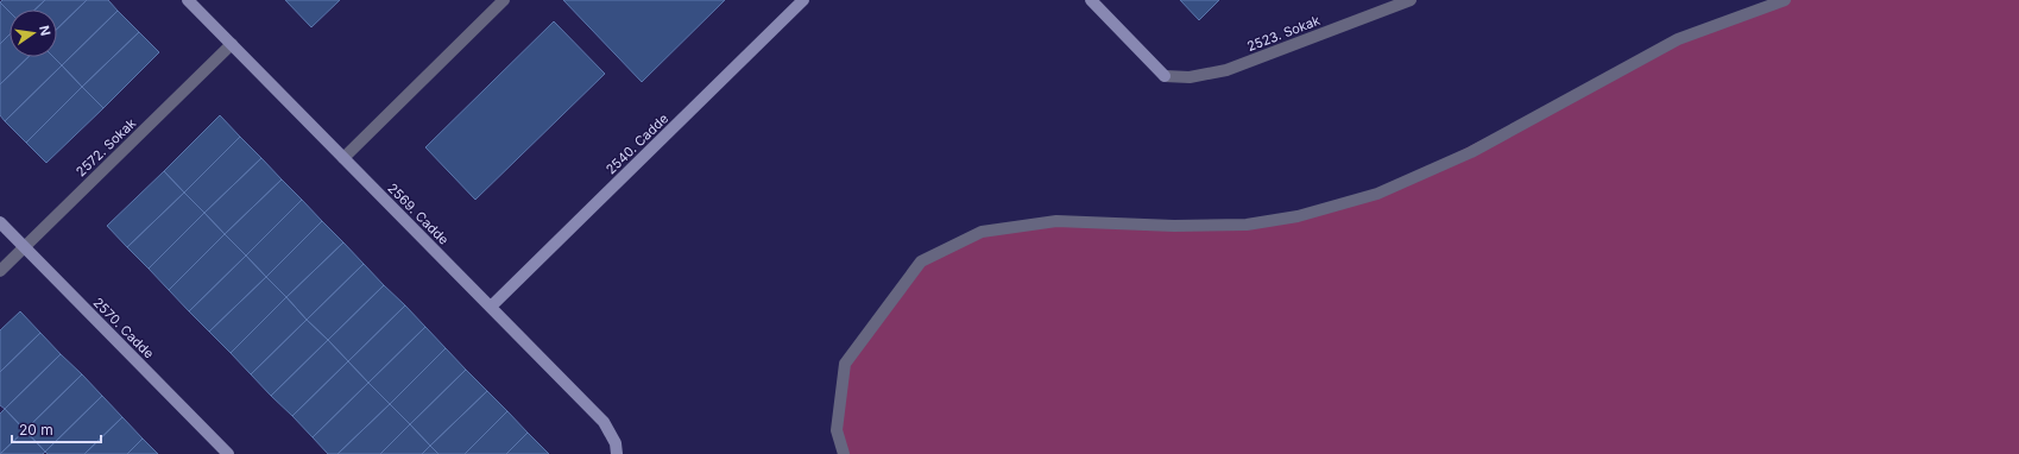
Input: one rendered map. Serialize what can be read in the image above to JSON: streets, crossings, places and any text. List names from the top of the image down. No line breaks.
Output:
{"streets":{"street":["2523. Sokak","2540. Cadde","2572. Sokak","2569. Cadde","2570. Cadde"]},"crossings":[["2540. Cadde","2569. Cadde"],["2572. Sokak","2569. Cadde"],["2572. Sokak","2570. Cadde"]],"scale_bar":"20 m","north":"right"}
